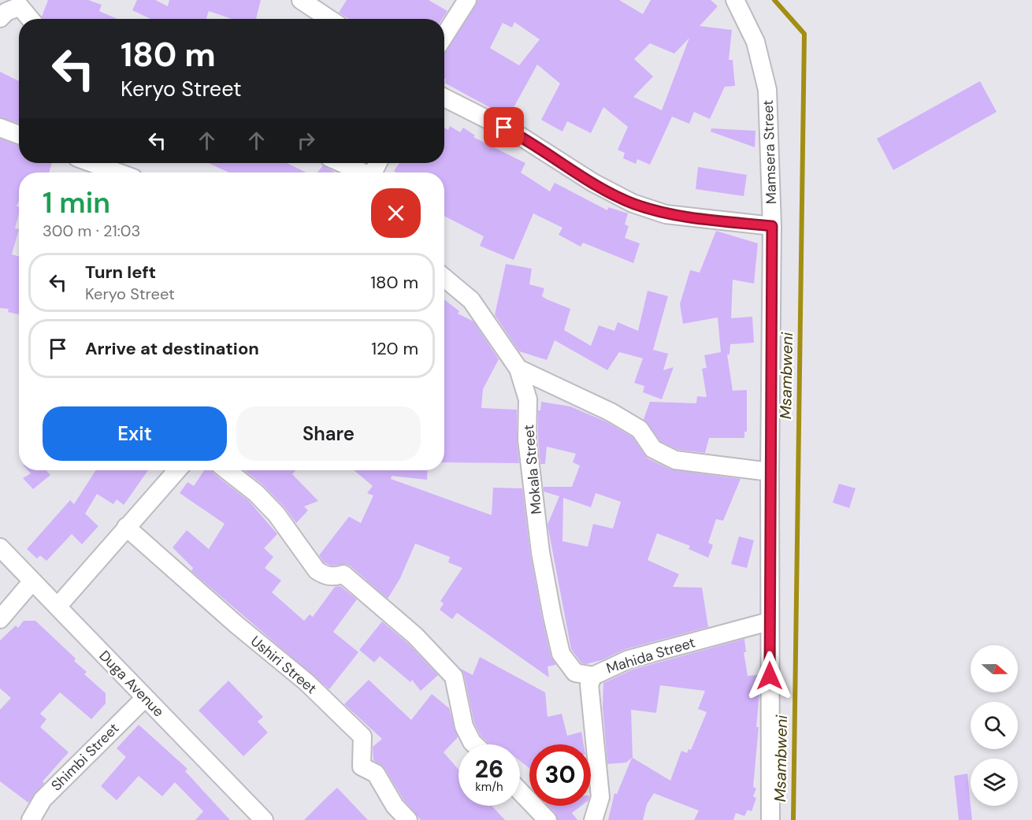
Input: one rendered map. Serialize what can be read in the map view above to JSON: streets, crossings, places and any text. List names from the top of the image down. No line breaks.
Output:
{"streets":{"street":["Mamsera Street","Mokala Street","Mahida Street","Ushiri Street","Duga Avenue","Shimbi Street"]},"crossings":[["Mamsera Street","Mahida Street"],["Mokala Street","Mahida Street"],["Duga Avenue","Shimbi Street"]],"water":["Msambweni"],"north":"right","page":{"turn":["180 m","Keryo Street"],"heading":["1 min","300 m · 21:03"],"list":[{"name":"Turn left","note":"Keryo Street","value":"180 m"},{"name":"Arrive at destination","value":"120 m"}],"buttons":["Exit","Share"],"speed":"26 km/h","limit":"30"}}
